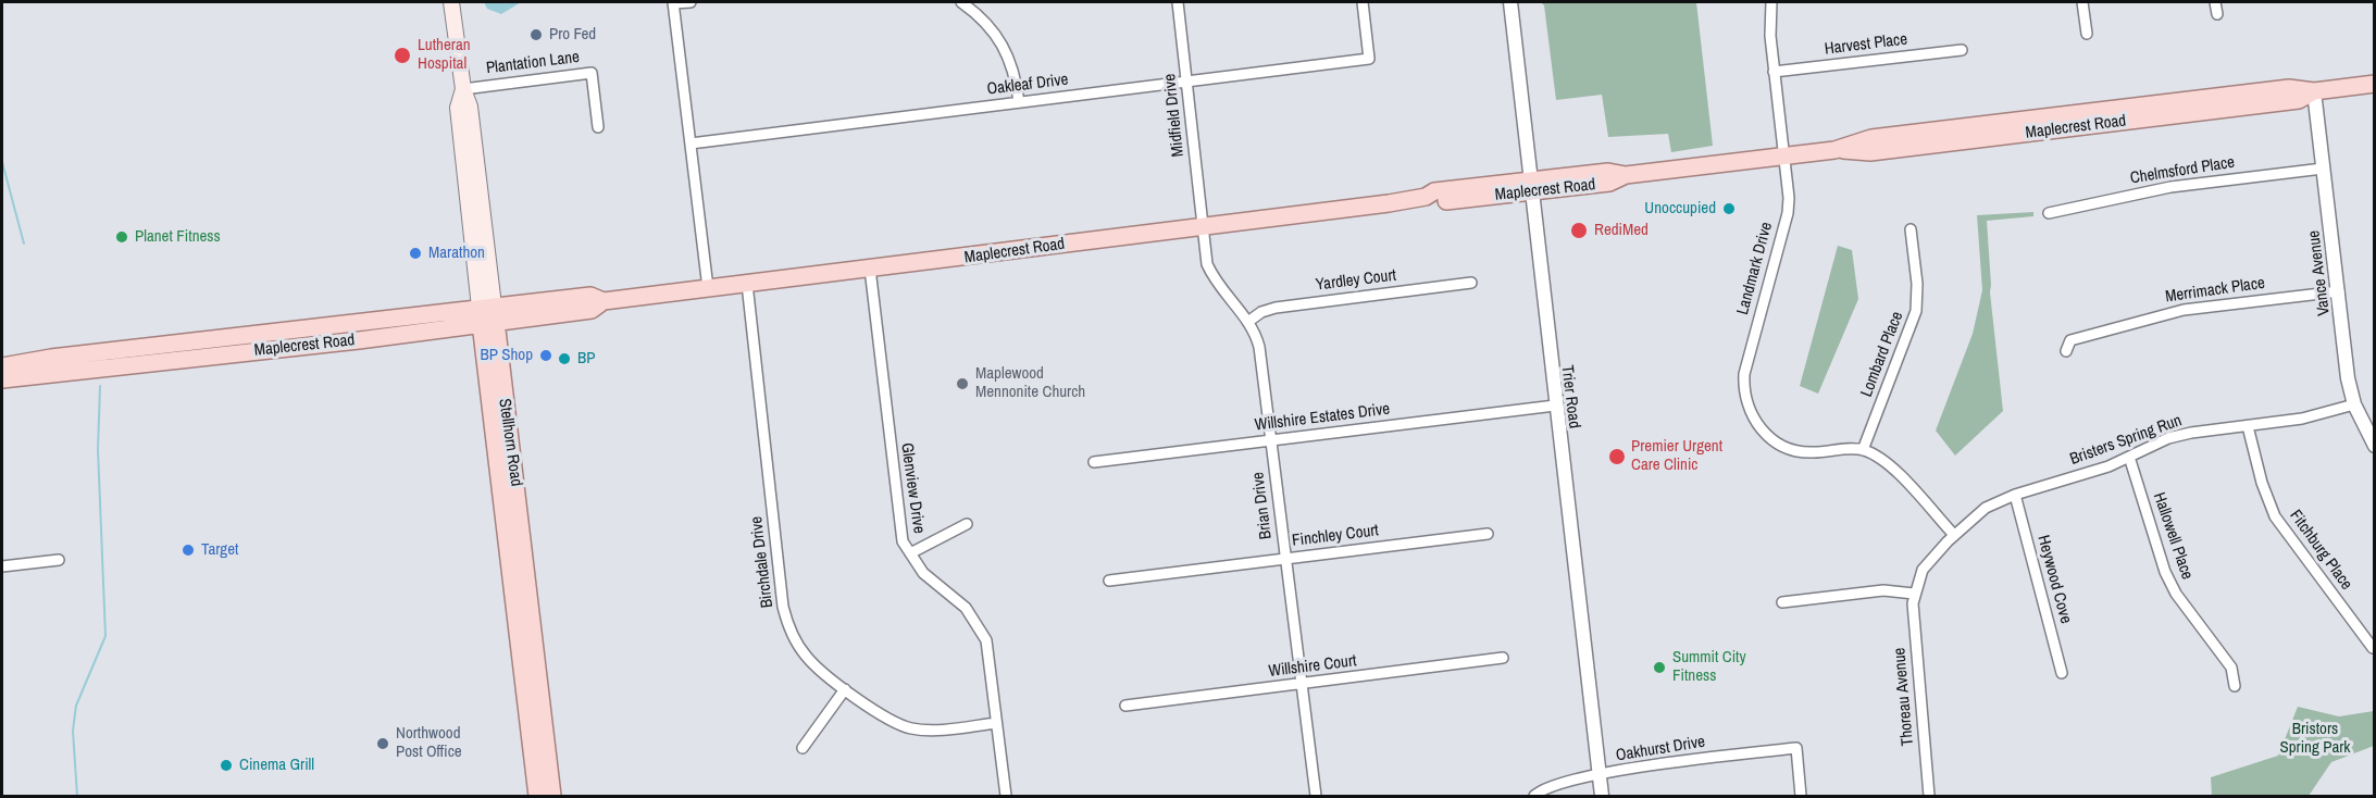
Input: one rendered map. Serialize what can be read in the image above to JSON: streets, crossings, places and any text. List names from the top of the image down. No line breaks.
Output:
{"streets":{"main road":["Maplecrest Road","Stellhorn Road"],"street":["Harvest Place","Plantation Lane","Oakleaf Drive","Midfield Drive","Chelmsford Place","Landmark Drive","Vance Avenue","Yardley Court","Merrimack Place","Lombard Place","Trier Road","Willshire Estates Drive","Bristers Spring Run","Glenview Drive","Brian Drive","Finchley Court","Hallowell Place","Fitchburg Place","Birchdale Drive","Heywood Cove","Willshire Court","Thoreau Avenue","Oakhurst Drive"]},"crossings":[["Harvest Place","Landmark Drive"],["Plantation Lane","Stellhorn Road"],["Oakleaf Drive","Midfield Drive"],["Midfield Drive","Maplecrest Road"],["Midfield Drive","Brian Drive"],["Maplecrest Road","Landmark Drive"],["Maplecrest Road","Vance Avenue"],["Maplecrest Road","Trier Road"],["Maplecrest Road","Stellhorn Road"],["Maplecrest Road","Glenview Drive"],["Maplecrest Road","Brian Drive"],["Maplecrest Road","Birchdale Drive"],["Chelmsford Place","Vance Avenue"],["Landmark Drive","Lombard Place"],["Vance Avenue","Merrimack Place"],["Vance Avenue","Bristers Spring Run"],["Yardley Court","Brian Drive"],["Trier Road","Willshire Estates Drive"],["Trier Road","Oakhurst Drive"],["Willshire Estates Drive","Brian Drive"],["Bristers Spring Run","Hallowell Place"],["Bristers Spring Run","Fitchburg Place"],["Bristers Spring Run","Heywood Cove"],["Bristers Spring Run","Thoreau Avenue"],["Glenview Drive","Birchdale Drive"],["Brian Drive","Finchley Court"],["Brian Drive","Willshire Court"]],"parks":["Bristors Spring Park"],"places":["Pro Fed","Lutheran Hospital","Unoccupied","RediMed","Planet Fitness","Marathon","BP Shop","BP","Maplewood Mennonite Church","Premier Urgent Care Clinic","Target","Summit City Fitness","Northwood Post Office","Cinema Grill"]}
